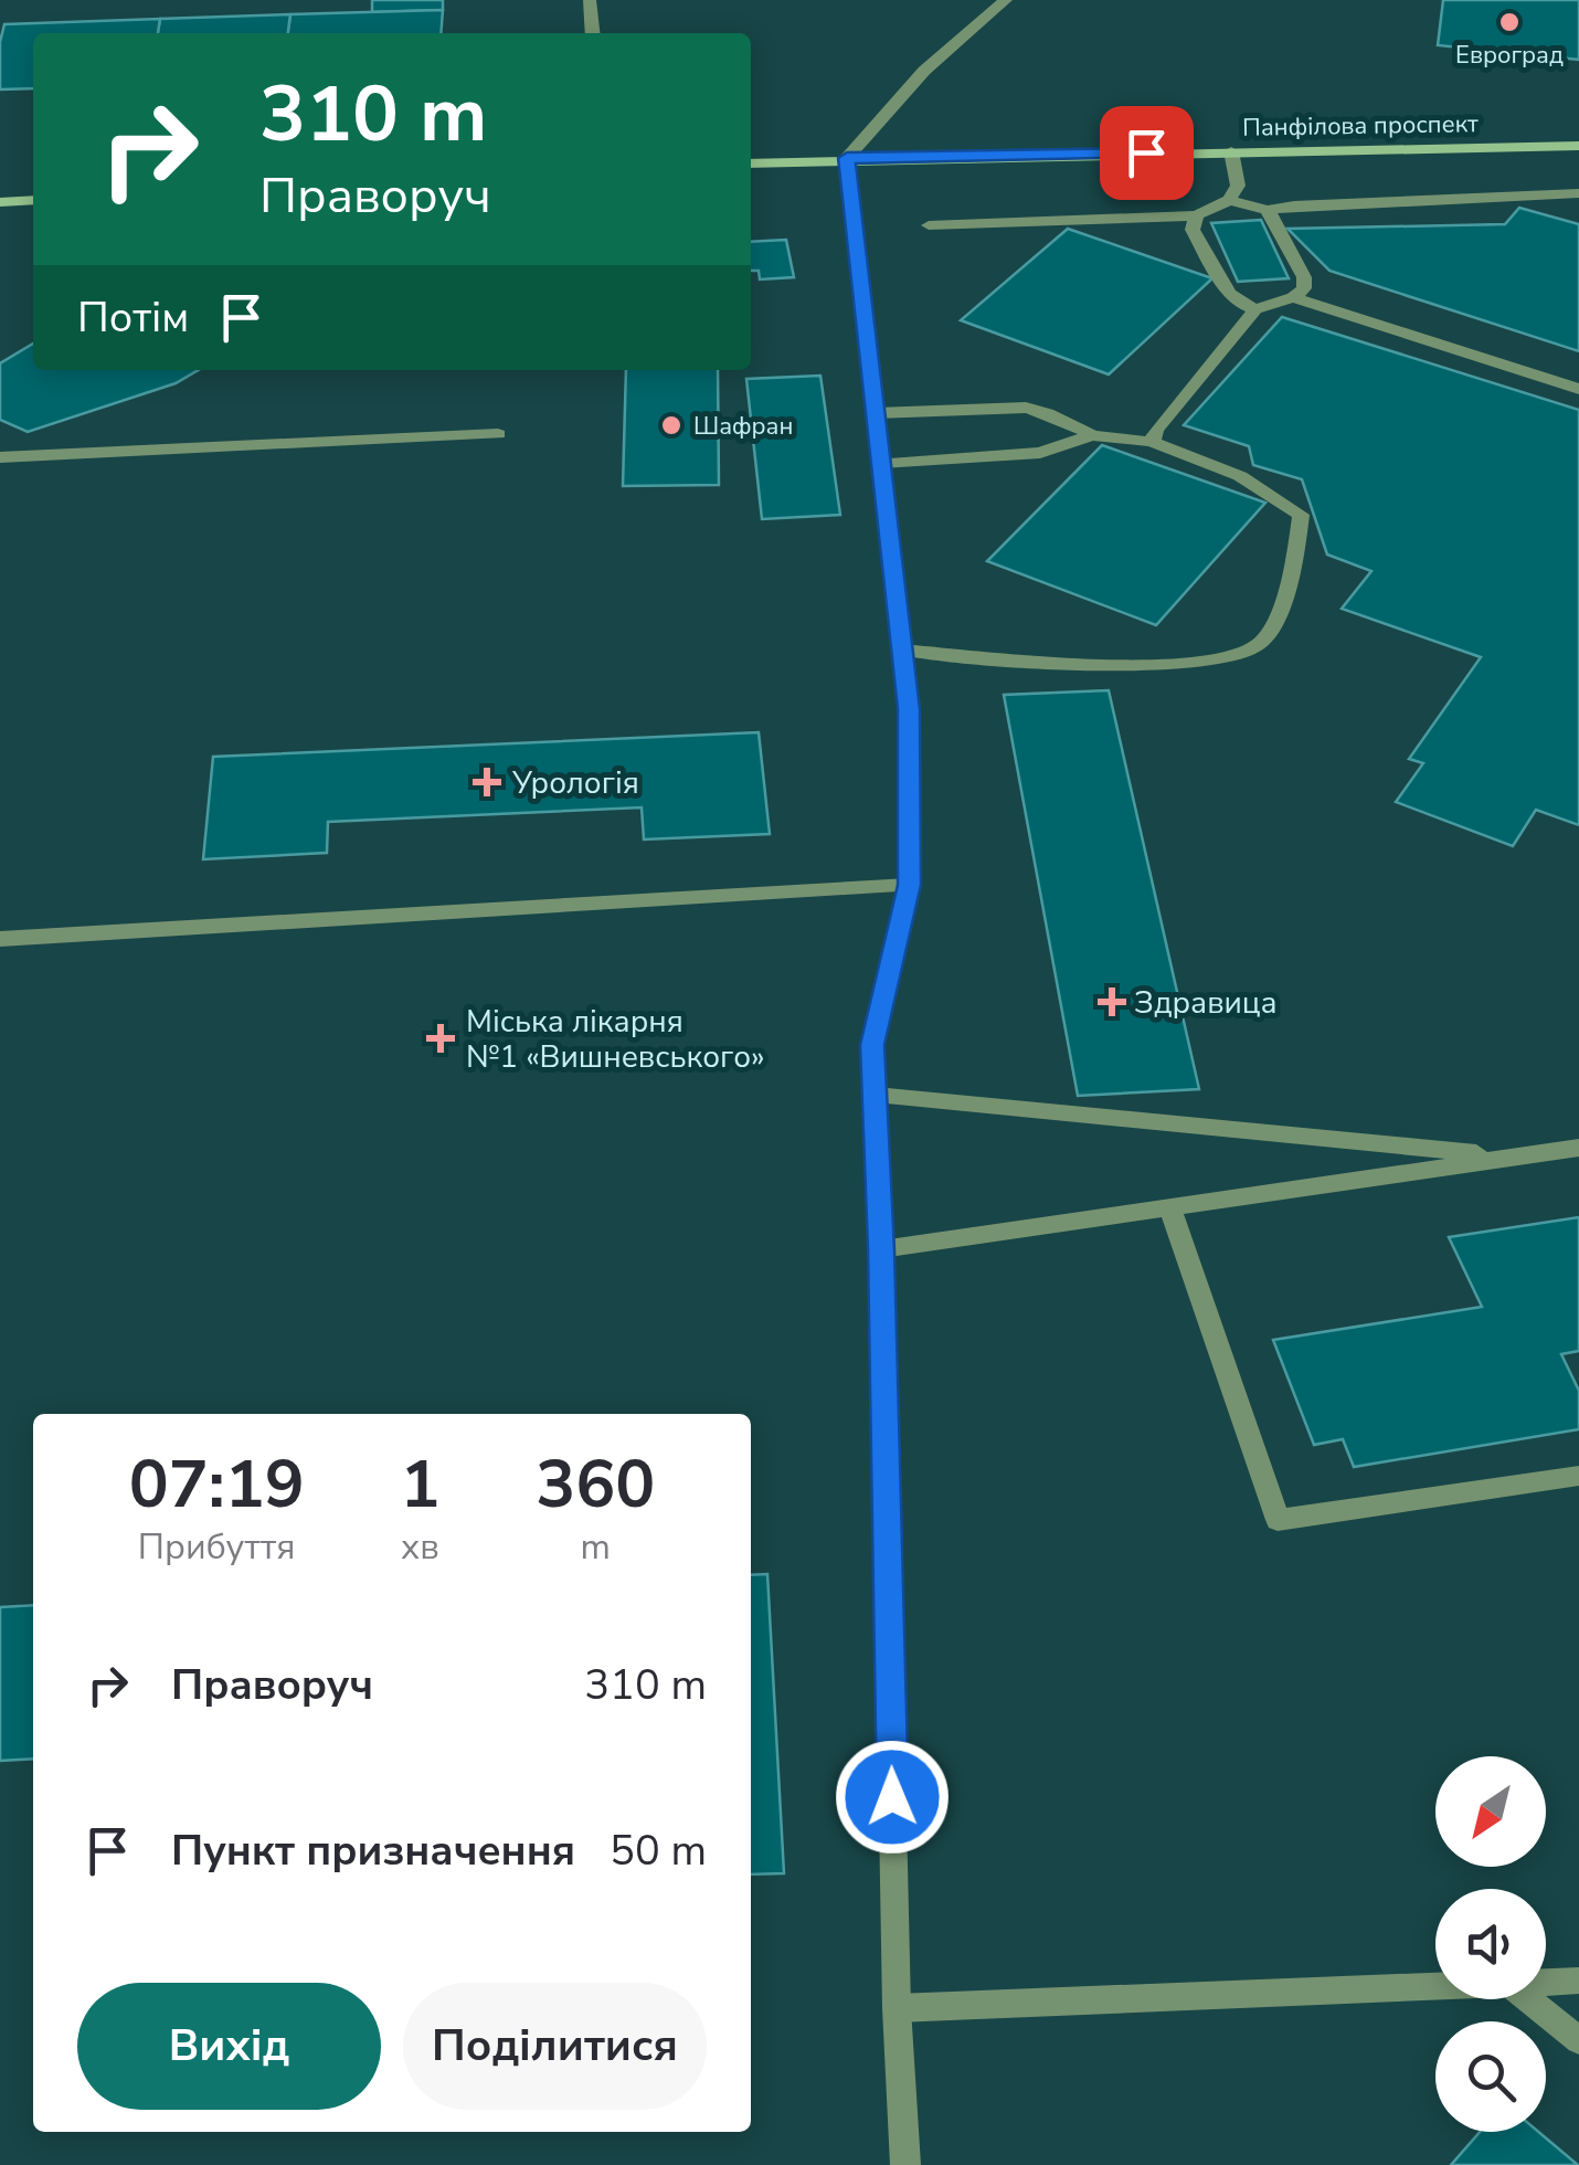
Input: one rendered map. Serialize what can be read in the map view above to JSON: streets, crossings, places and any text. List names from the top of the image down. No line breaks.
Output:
{"streets":{"main road":["Панфілова проспект"]},"places":{"other":["Евроград","Шафран"],"health":["Урологія","Здравица","Міська лікарня №1 «Вишневського»"]},"north":"bottom left","page":{"turn":["310 m","Праворуч"],"then":"Потім","eta":["07:19","Прибуття","1","хв","360","m"],"list":[{"name":"Праворуч","value":"310 m"},{"name":"Пункт призначення","value":"50 m"}],"buttons":["Вихід","Поділитися"]}}
